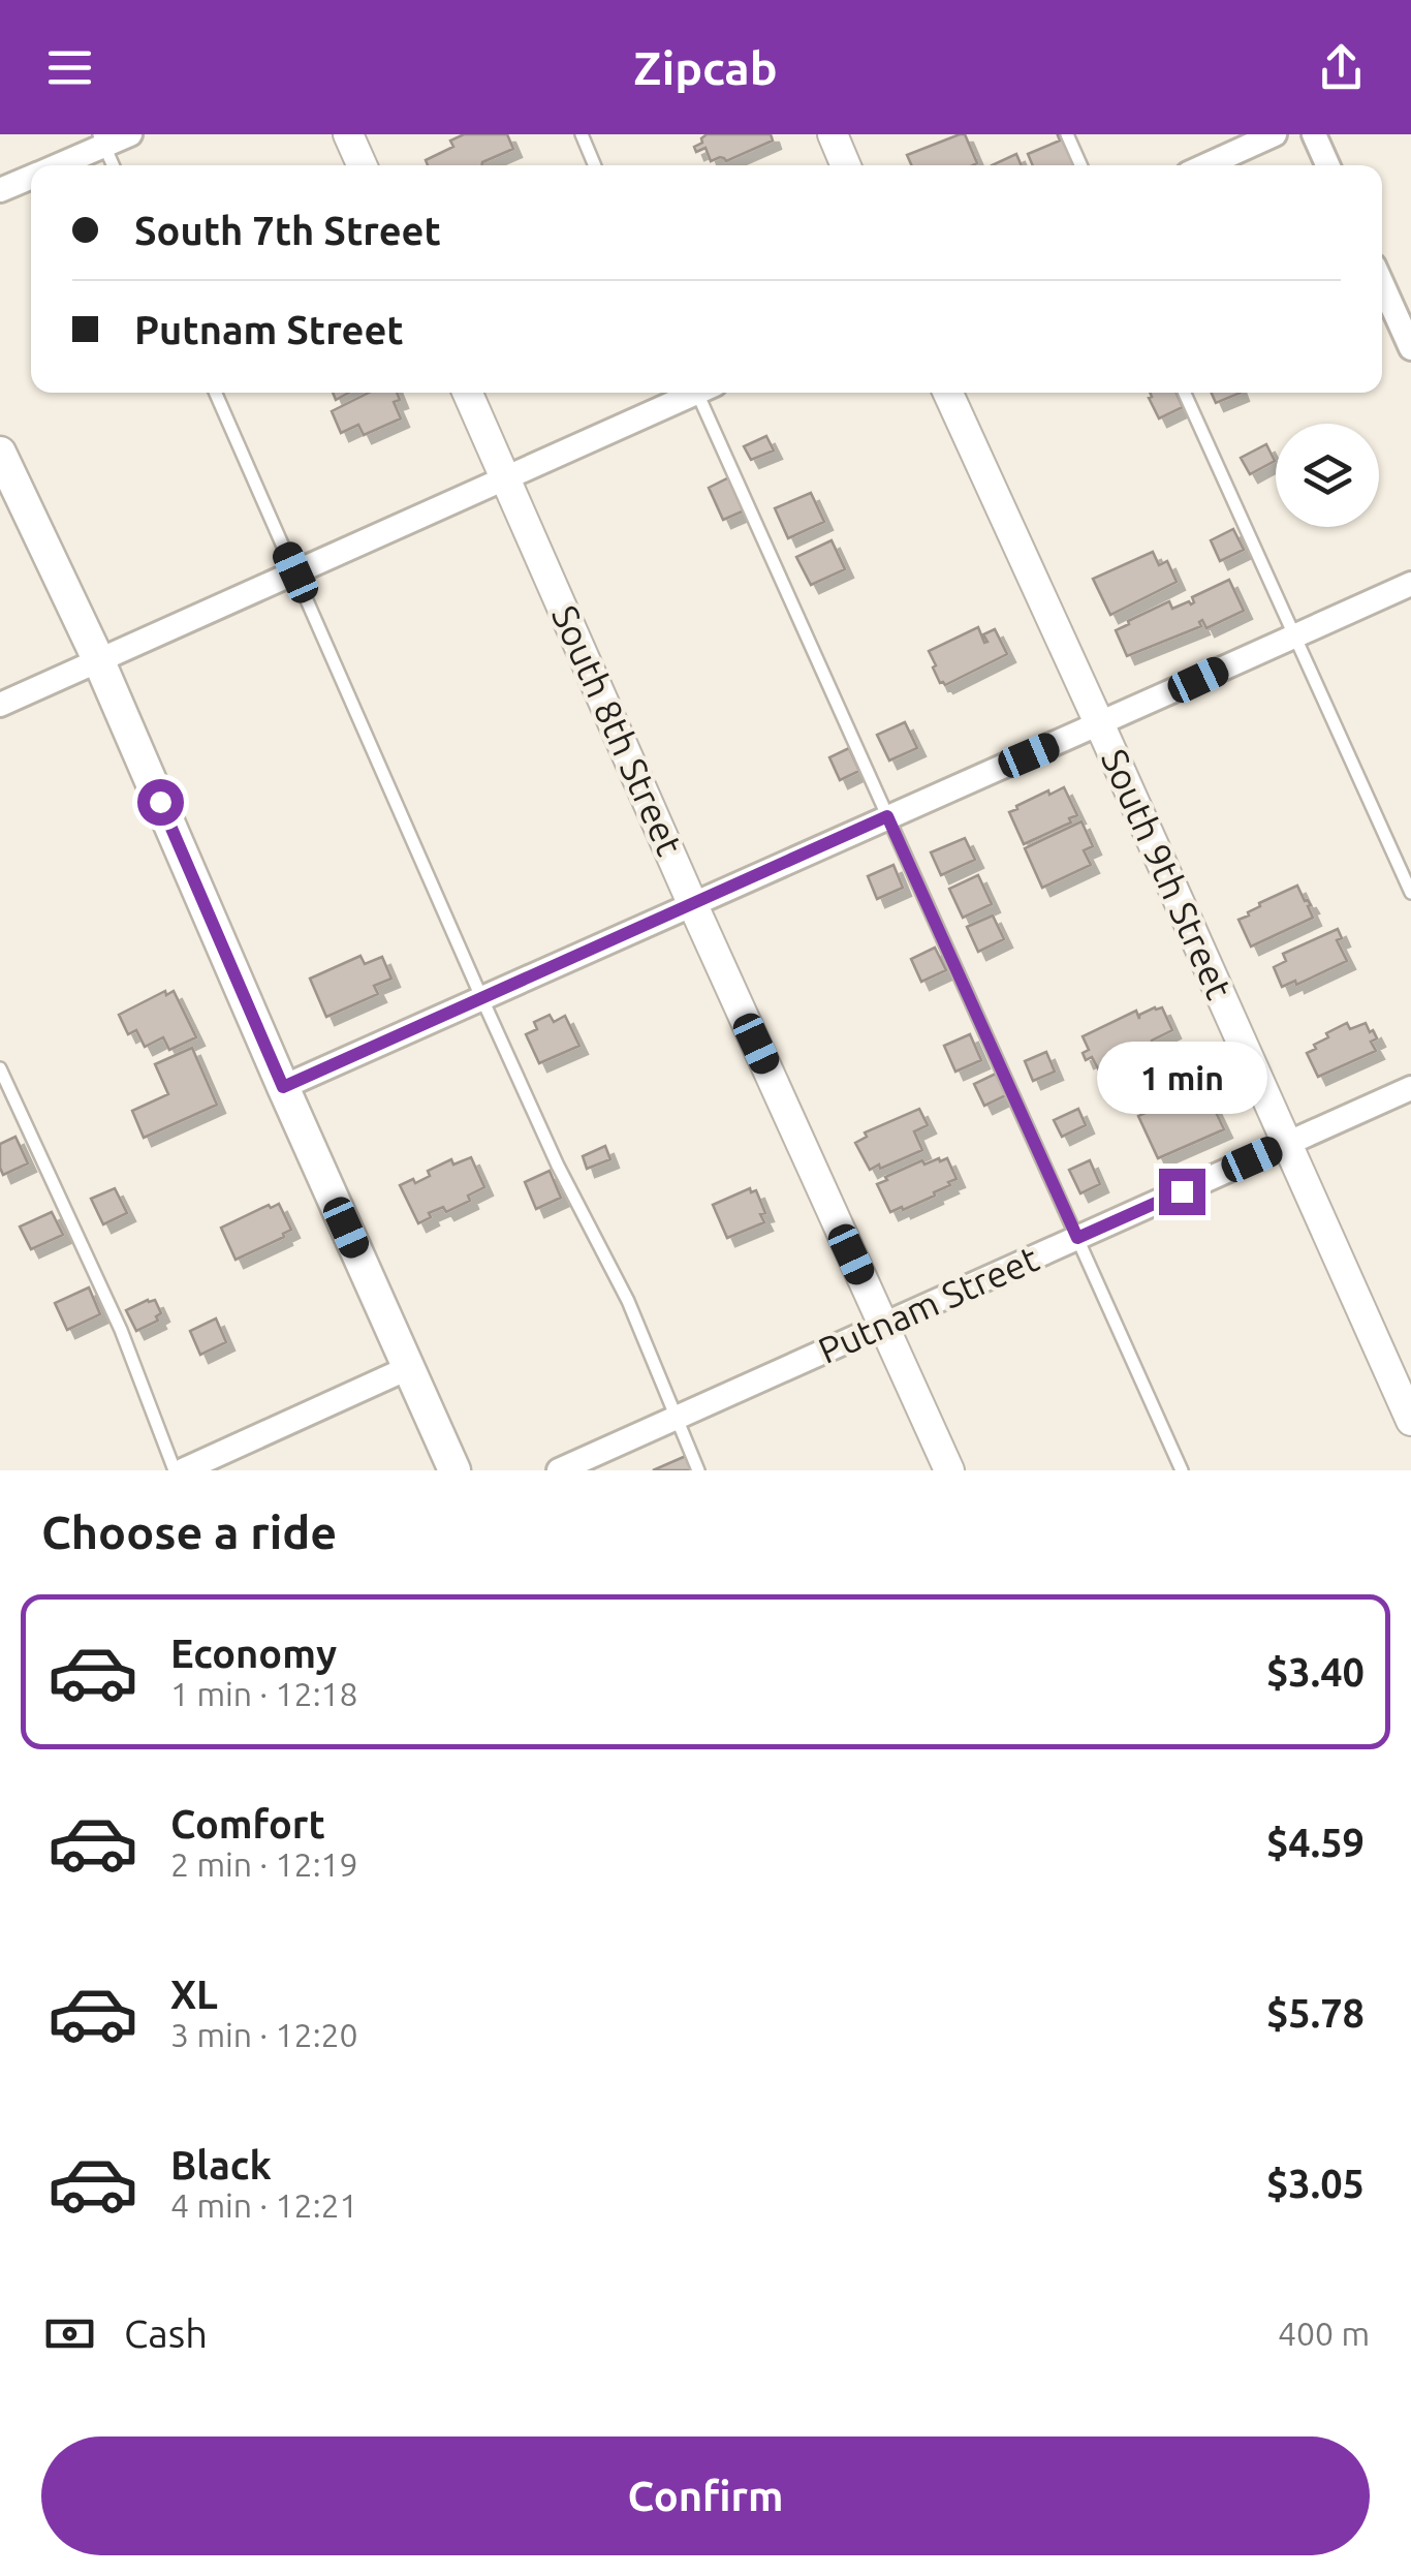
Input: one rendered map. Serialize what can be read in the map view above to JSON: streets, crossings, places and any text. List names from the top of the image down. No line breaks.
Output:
{"streets":{"street":["South 8th Street","South 9th Street","Putnam Street"]},"crossings":[["South 8th Street","Putnam Street"],["South 9th Street","Putnam Street"]],"page":{"header":"Zipcab","banner":["South 7th Street","Putnam Street"],"bubble":"1 min","heading":"Choose a ride","list":[{"name":"Economy","note":"1 min · 12:18","value":"$3.40"},{"name":"Comfort","note":"2 min · 12:19","value":"$4.59"},{"name":"XL","note":"3 min · 12:20","value":"$5.78"},{"name":"Black","note":"4 min · 12:21","value":"$3.05"}],"pay":["Cash","400 m"],"buttons":"Confirm"}}
